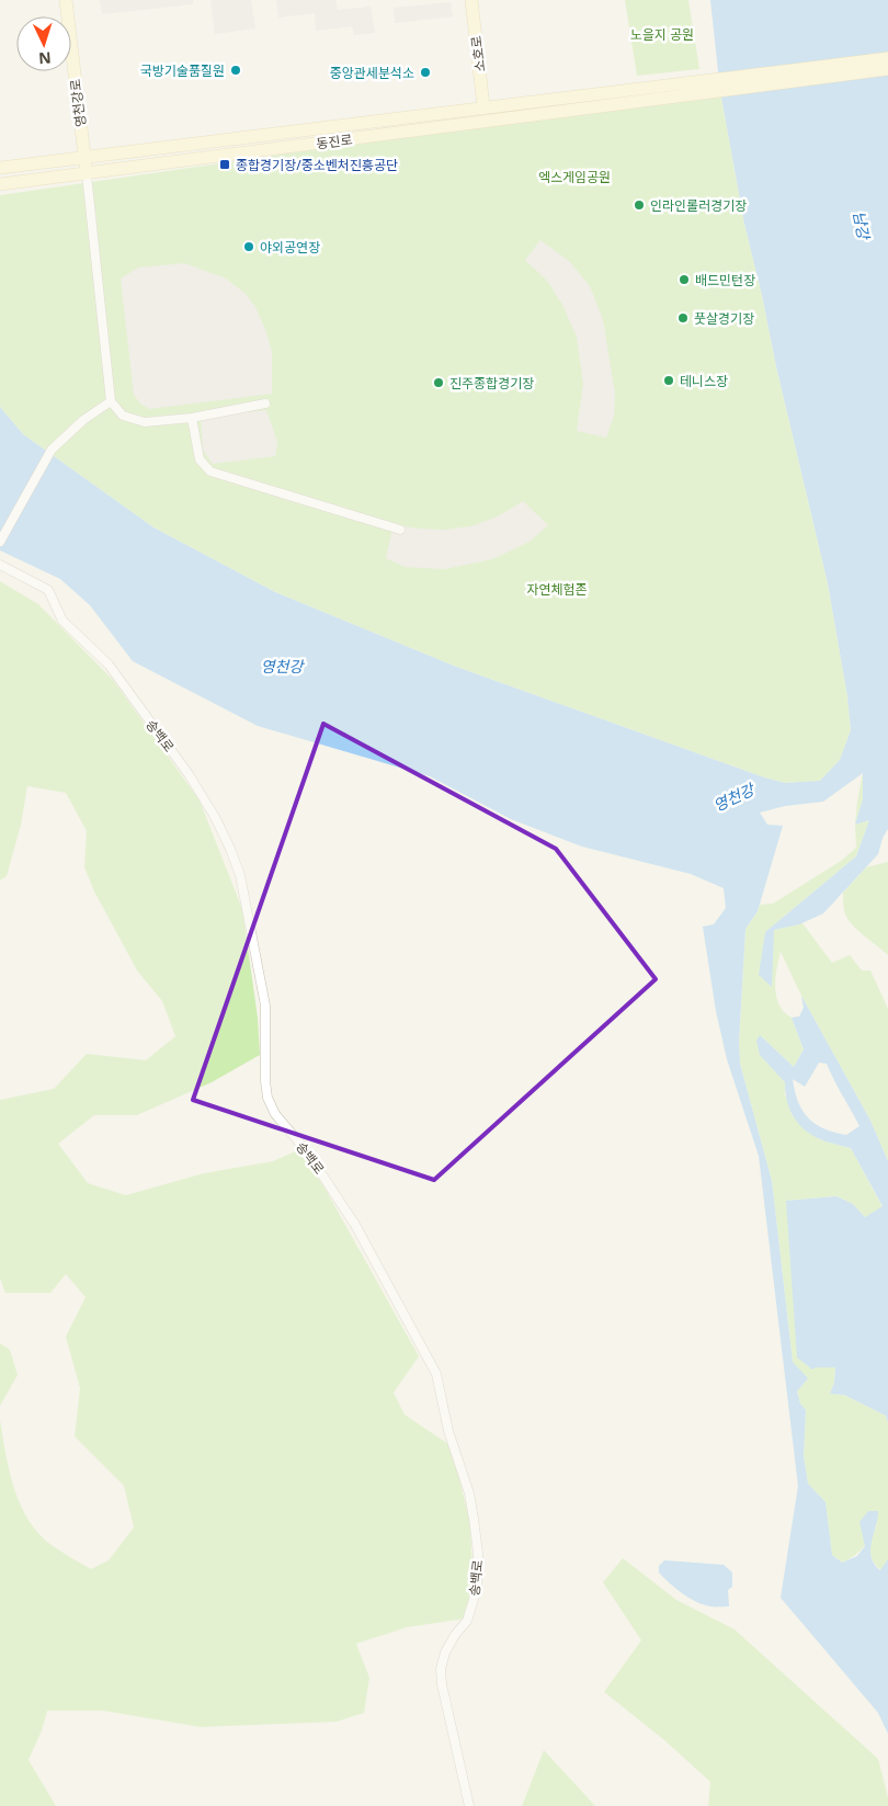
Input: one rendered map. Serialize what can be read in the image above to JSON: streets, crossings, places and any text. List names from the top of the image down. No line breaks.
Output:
{"streets":{"street":["소호로","영천강로","동진로","송백로"]},"crossings":[["소호로","동진로"],["영천강로","동진로"]],"water":["남강","영천강"],"parks":["노을지 공원","엑스게임공원","자연체험존"],"places":{"other":["국방기술품질원","중앙관세분석소","인라인롤러경기장","야외공연장","배드민턴장","풋살경기장","테니스장","진주종합경기장"],"transit":["종합경기장/중소벤처진흥공단"]},"north":"bottom"}
